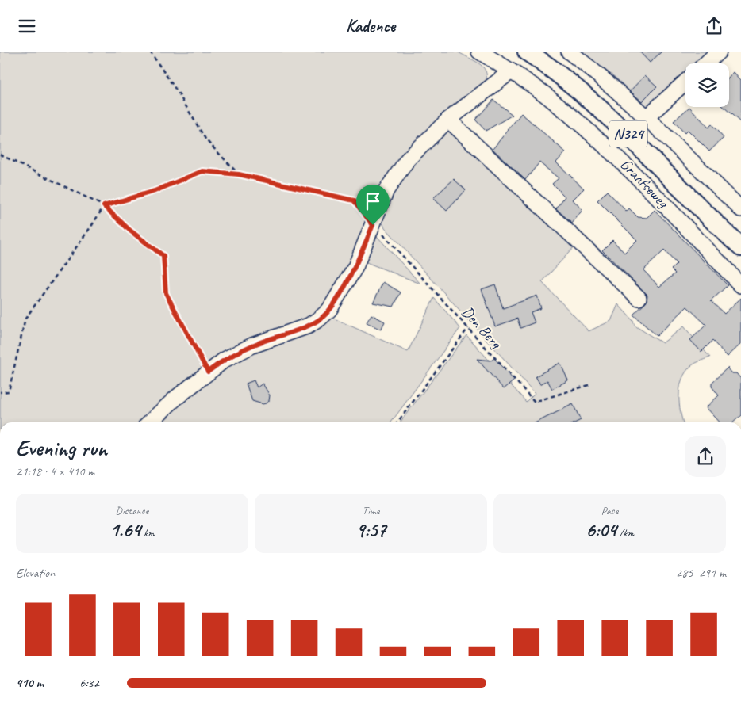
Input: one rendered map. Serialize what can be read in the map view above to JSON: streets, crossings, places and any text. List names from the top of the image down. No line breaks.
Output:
{"streets":{"main road":["N324","Graafseweg"],"path":["Den Berg"]},"page":{"header":"Kadence","heading":["Evening run","21:18 · 4 × 410 m"],"stats":[["Distance","1.64 km"],["Time","9:57"],["Pace","6:04 /km"]],"chart":["Elevation","285–291 m"],"list":[{"name":"410 m","note":"6:32"}]}}
